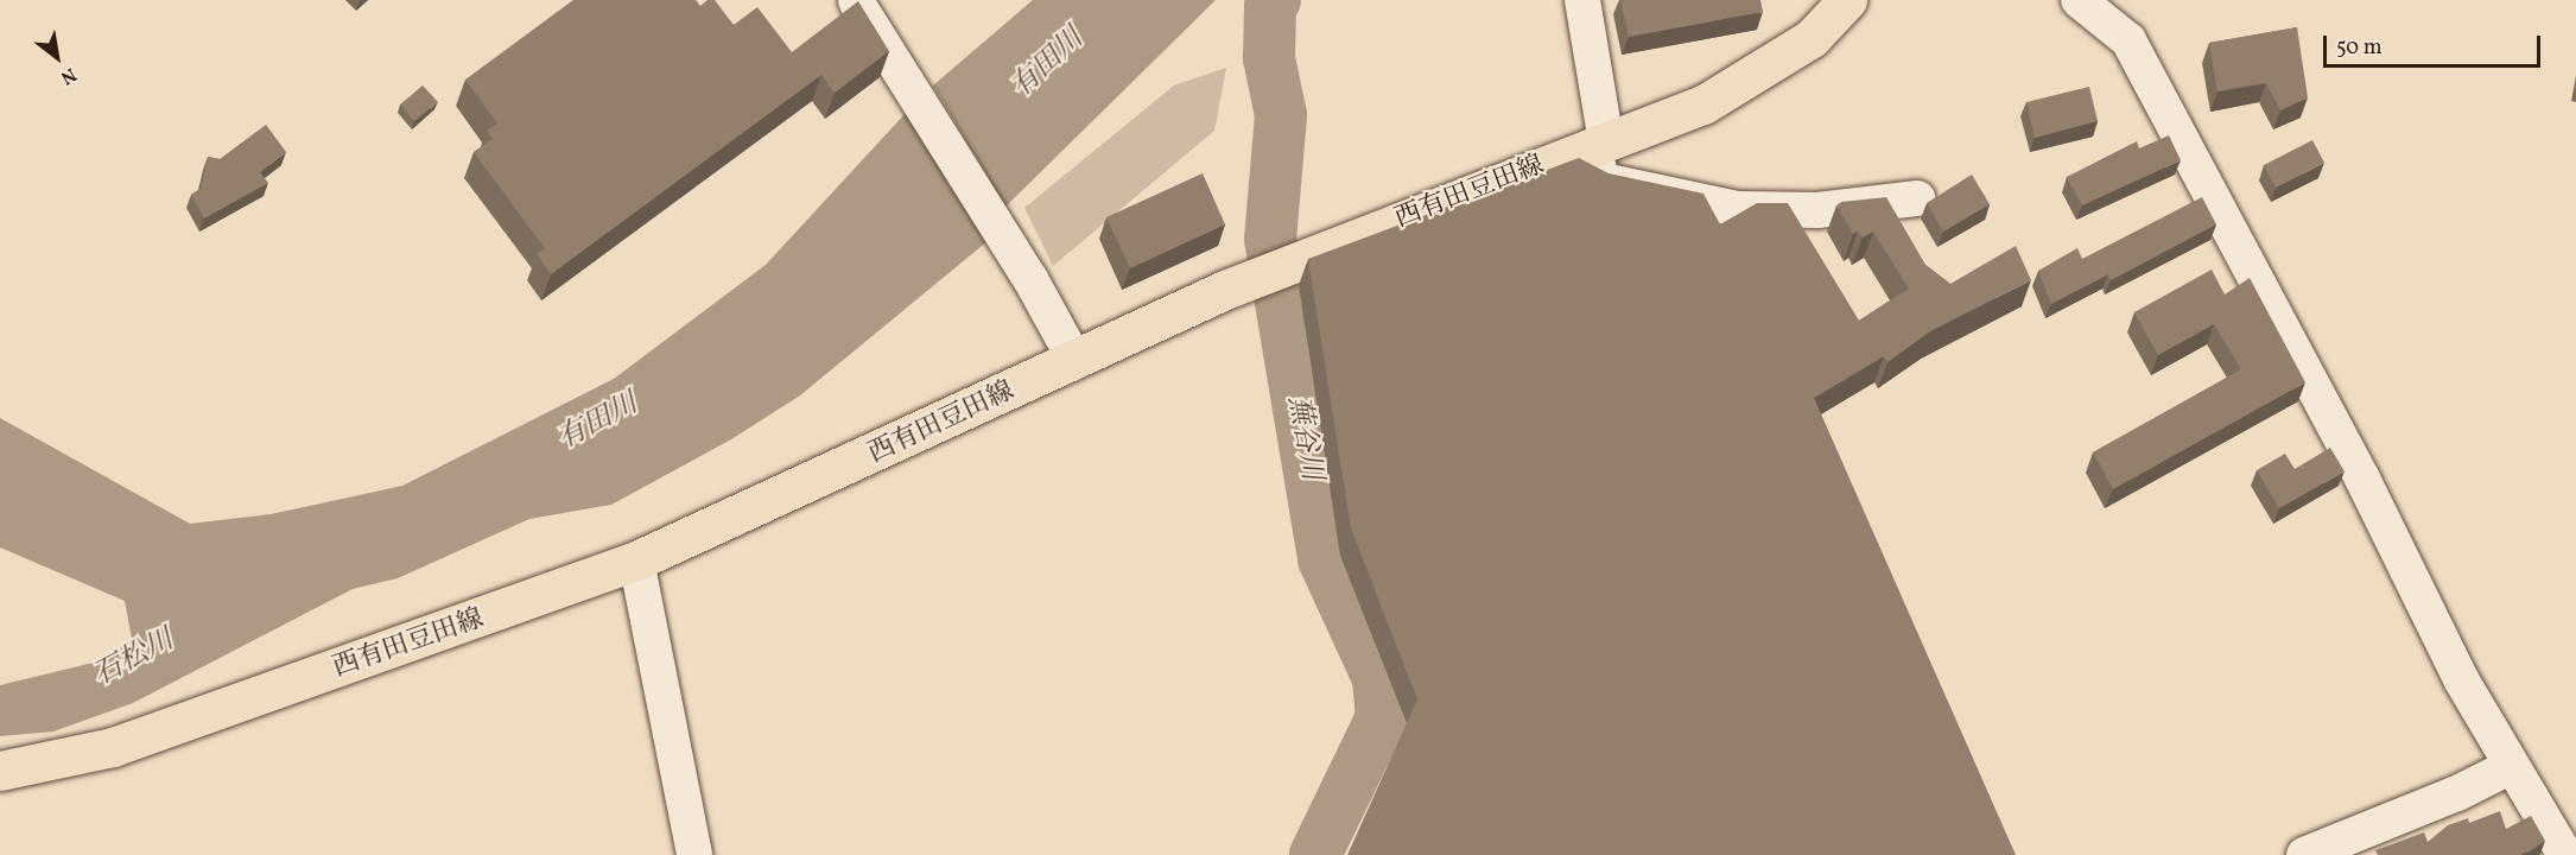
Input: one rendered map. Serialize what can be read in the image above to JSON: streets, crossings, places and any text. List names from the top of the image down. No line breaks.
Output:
{"streets":{"main road":["西有田豆田線"]},"water":["有田川","蕪谷川","石松川"],"scale_bar":"50 m","north":"bottom right"}
